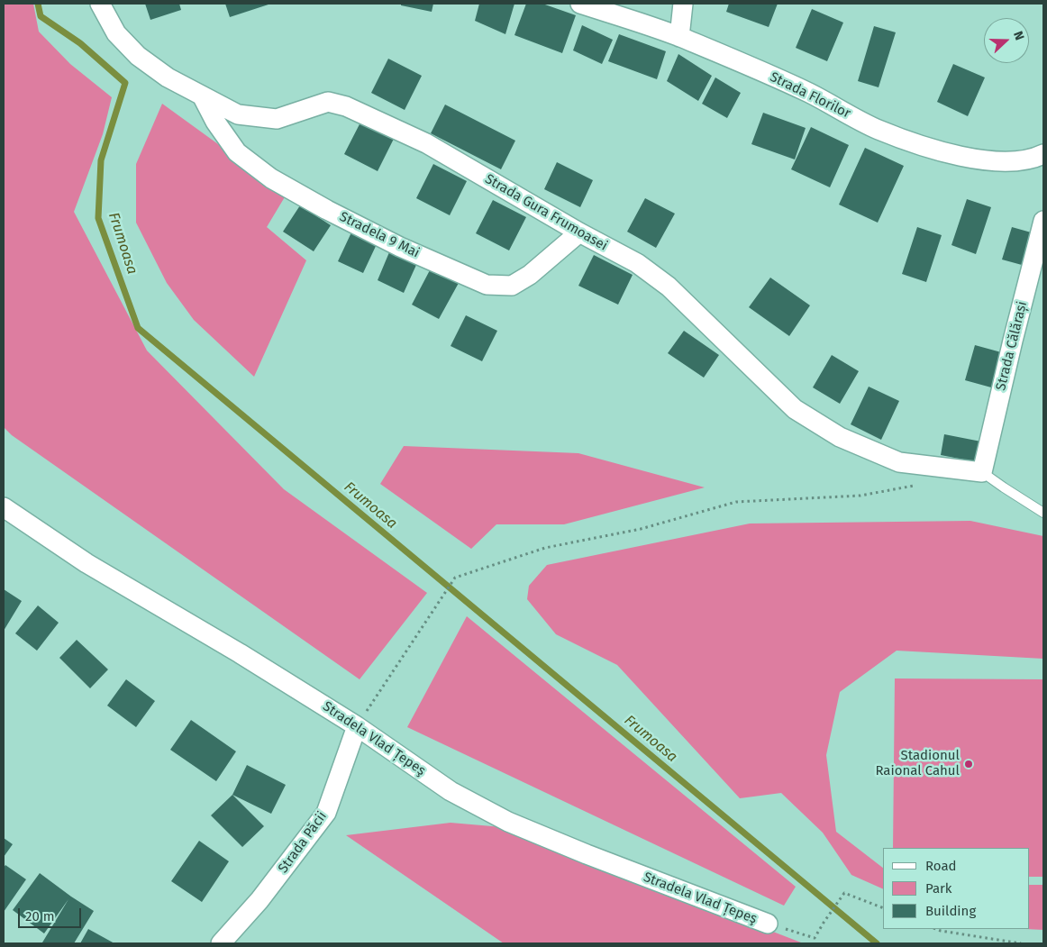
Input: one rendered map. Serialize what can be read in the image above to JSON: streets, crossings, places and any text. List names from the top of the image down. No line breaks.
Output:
{"streets":{"street":["Strada Florilor","Strada Gura Frumoasei","Stradela 9 Mai","Strada Călărași","Stradela Vlad Țepeş","Strada Păcii"]},"crossings":[["Strada Gura Frumoasei","Stradela 9 Mai"],["Strada Gura Frumoasei","Strada Călărași"],["Stradela Vlad Țepeş","Strada Păcii"]],"water":["Frumoasa"],"places":["Stadionul Raional Cahul"],"legend":["Road","Park","Building"],"scale_bar":"20 m","north":"right"}
